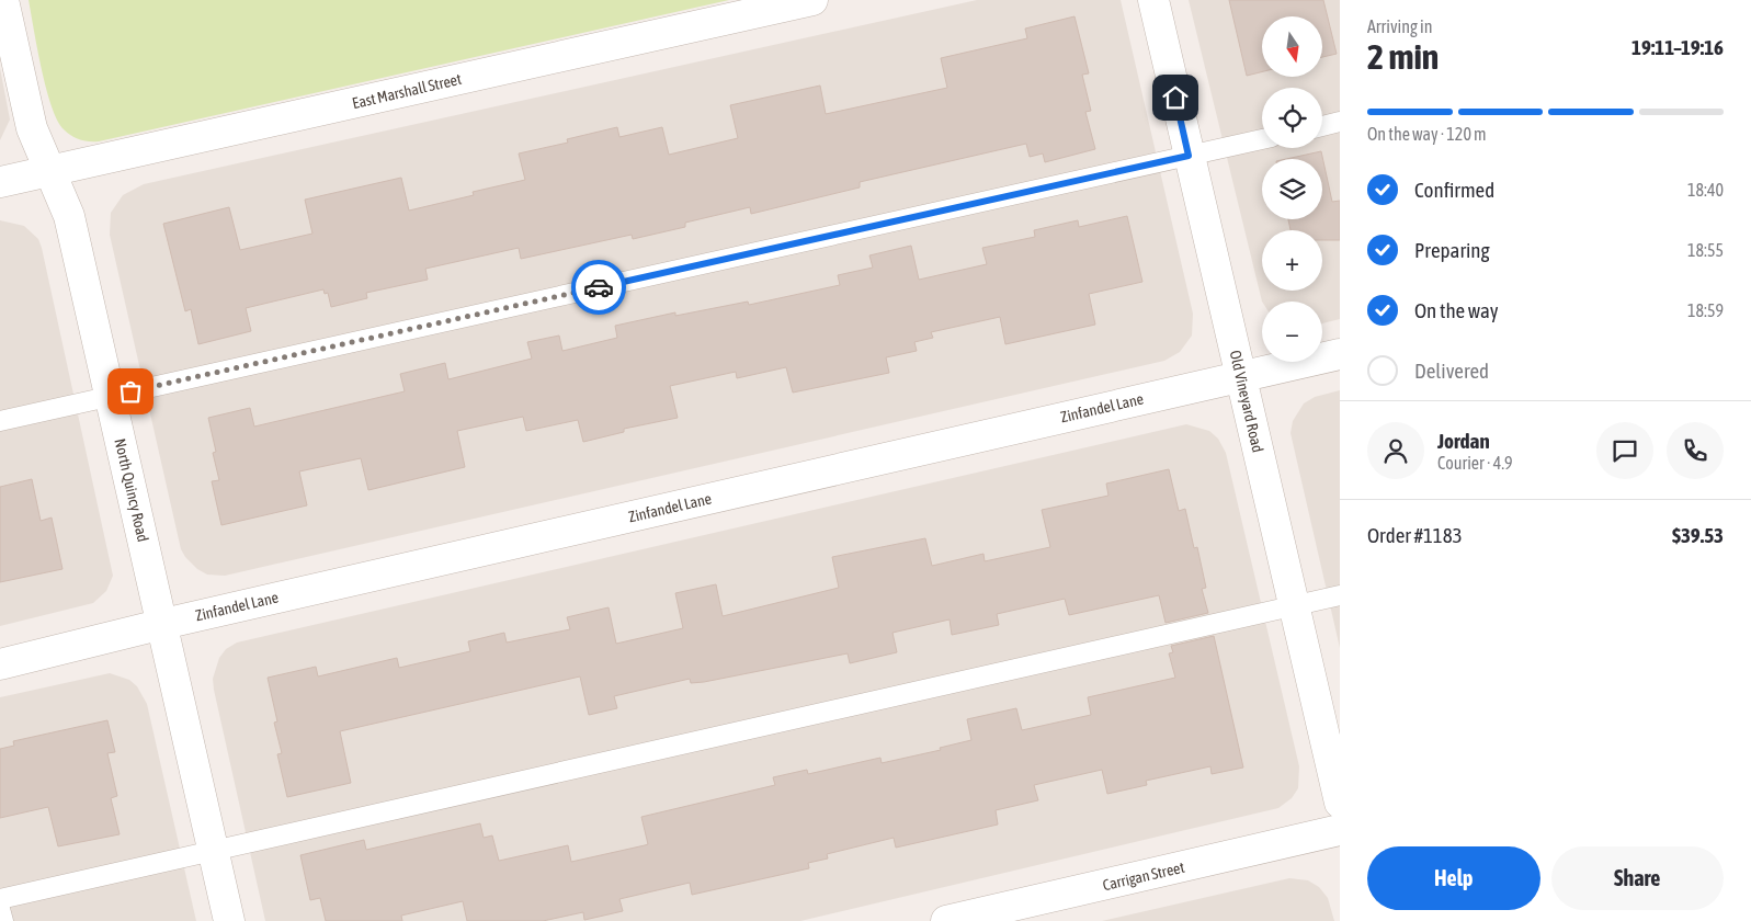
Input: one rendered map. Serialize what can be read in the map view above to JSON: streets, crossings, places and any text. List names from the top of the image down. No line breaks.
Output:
{"streets":{"street":["East Marshall Street","Old Vineyard Road","Zinfandel Lane","North Quincy Road","Carrigan Street"]},"crossings":[["East Marshall Street","North Quincy Road"],["Old Vineyard Road","Zinfandel Lane"],["Zinfandel Lane","North Quincy Road"]],"north":"bottom","page":{"heading":["2 min","Arriving in","19:11–19:16"],"panel":["Jordan","Courier · 4.9","Order #1183","$39.53"],"map_buttons":["+","−"],"bar":"On the way · 120 m","list":[["Confirmed","18:40"],["Preparing","18:55"],["On the way","18:59"],"Delivered"],"buttons":["Help","Share"]}}
